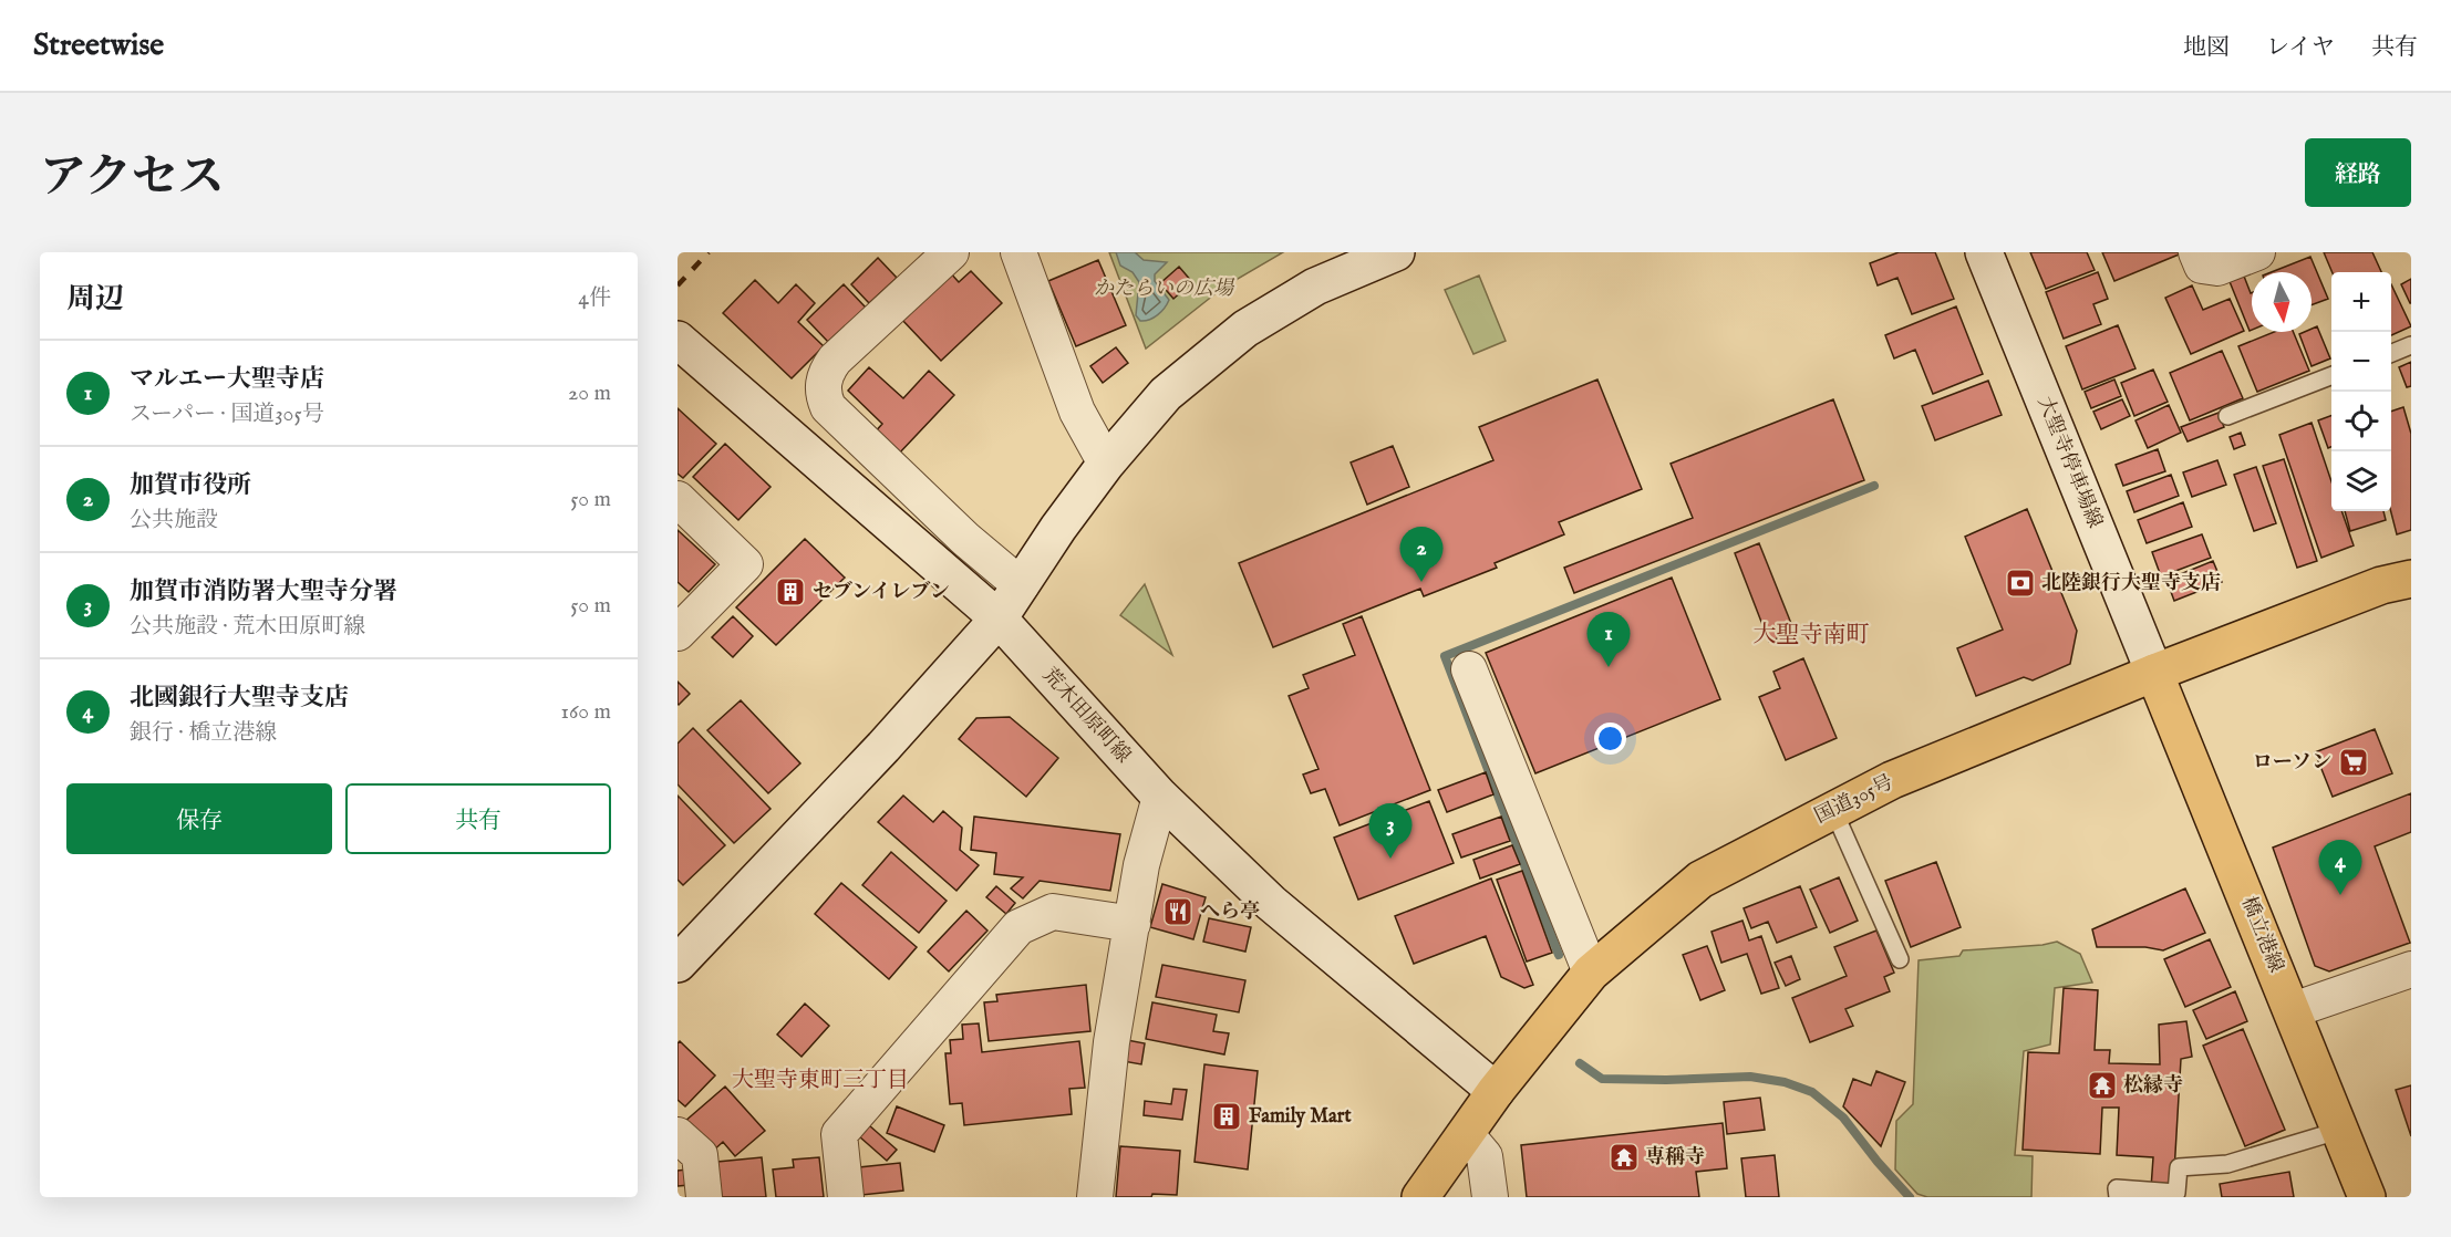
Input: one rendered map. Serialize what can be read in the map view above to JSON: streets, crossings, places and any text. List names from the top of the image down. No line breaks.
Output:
{"streets":{"main road":["大聖寺停車場線","荒木田原町線","国道305号","橋立港線"]},"crossings":[["大聖寺停車場線","国道305号"],["大聖寺停車場線","橋立港線"],["荒木田原町線","国道305号"],["国道305号","橋立港線"]],"districts":["大聖寺南町","大聖寺東町三丁目"],"parks":["かたらいの広場"],"places":{"bank":["北陸銀行大聖寺支店"],"building":["セブンイレブン","Family Mart"],"supermarket":["ローソン"],"restaurant":["へら亭"],"temple":["松縁寺","専稱寺"]},"north":"bottom","page":{"header":"Streetwise","nav":["地図","レイヤ","共有"],"title":"アクセス","buttons":["経路",["保存","共有"]],"heading":["周辺","4件"],"map_buttons":["+","−"],"list":[{"mark":"1","name":"マルエー大聖寺店","note":"スーパー · 国道305号","value":"20 m"},{"mark":"2","name":"加賀市役所","note":"公共施設","value":"50 m"},{"mark":"3","name":"加賀市消防署大聖寺分署","note":"公共施設 · 荒木田原町線","value":"50 m"},{"mark":"4","name":"北國銀行大聖寺支店","note":"銀行 · 橋立港線","value":"160 m"}],"pins":["2","1","3","4"]}}
